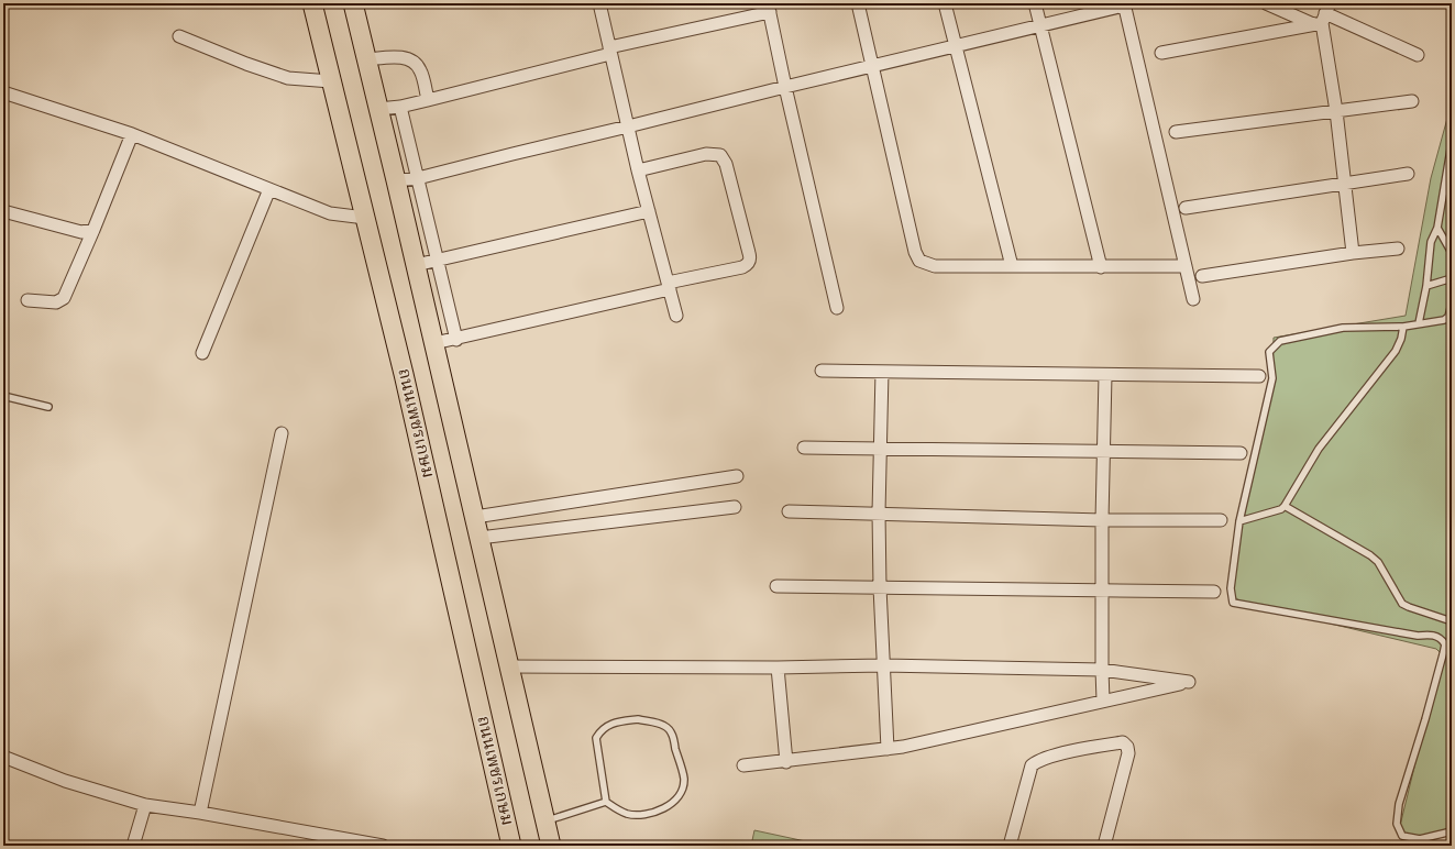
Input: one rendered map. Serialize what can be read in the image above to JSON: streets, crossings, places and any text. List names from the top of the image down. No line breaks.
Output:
{"streets":{"main road":["ถนนเพชรเกษม"]}}
